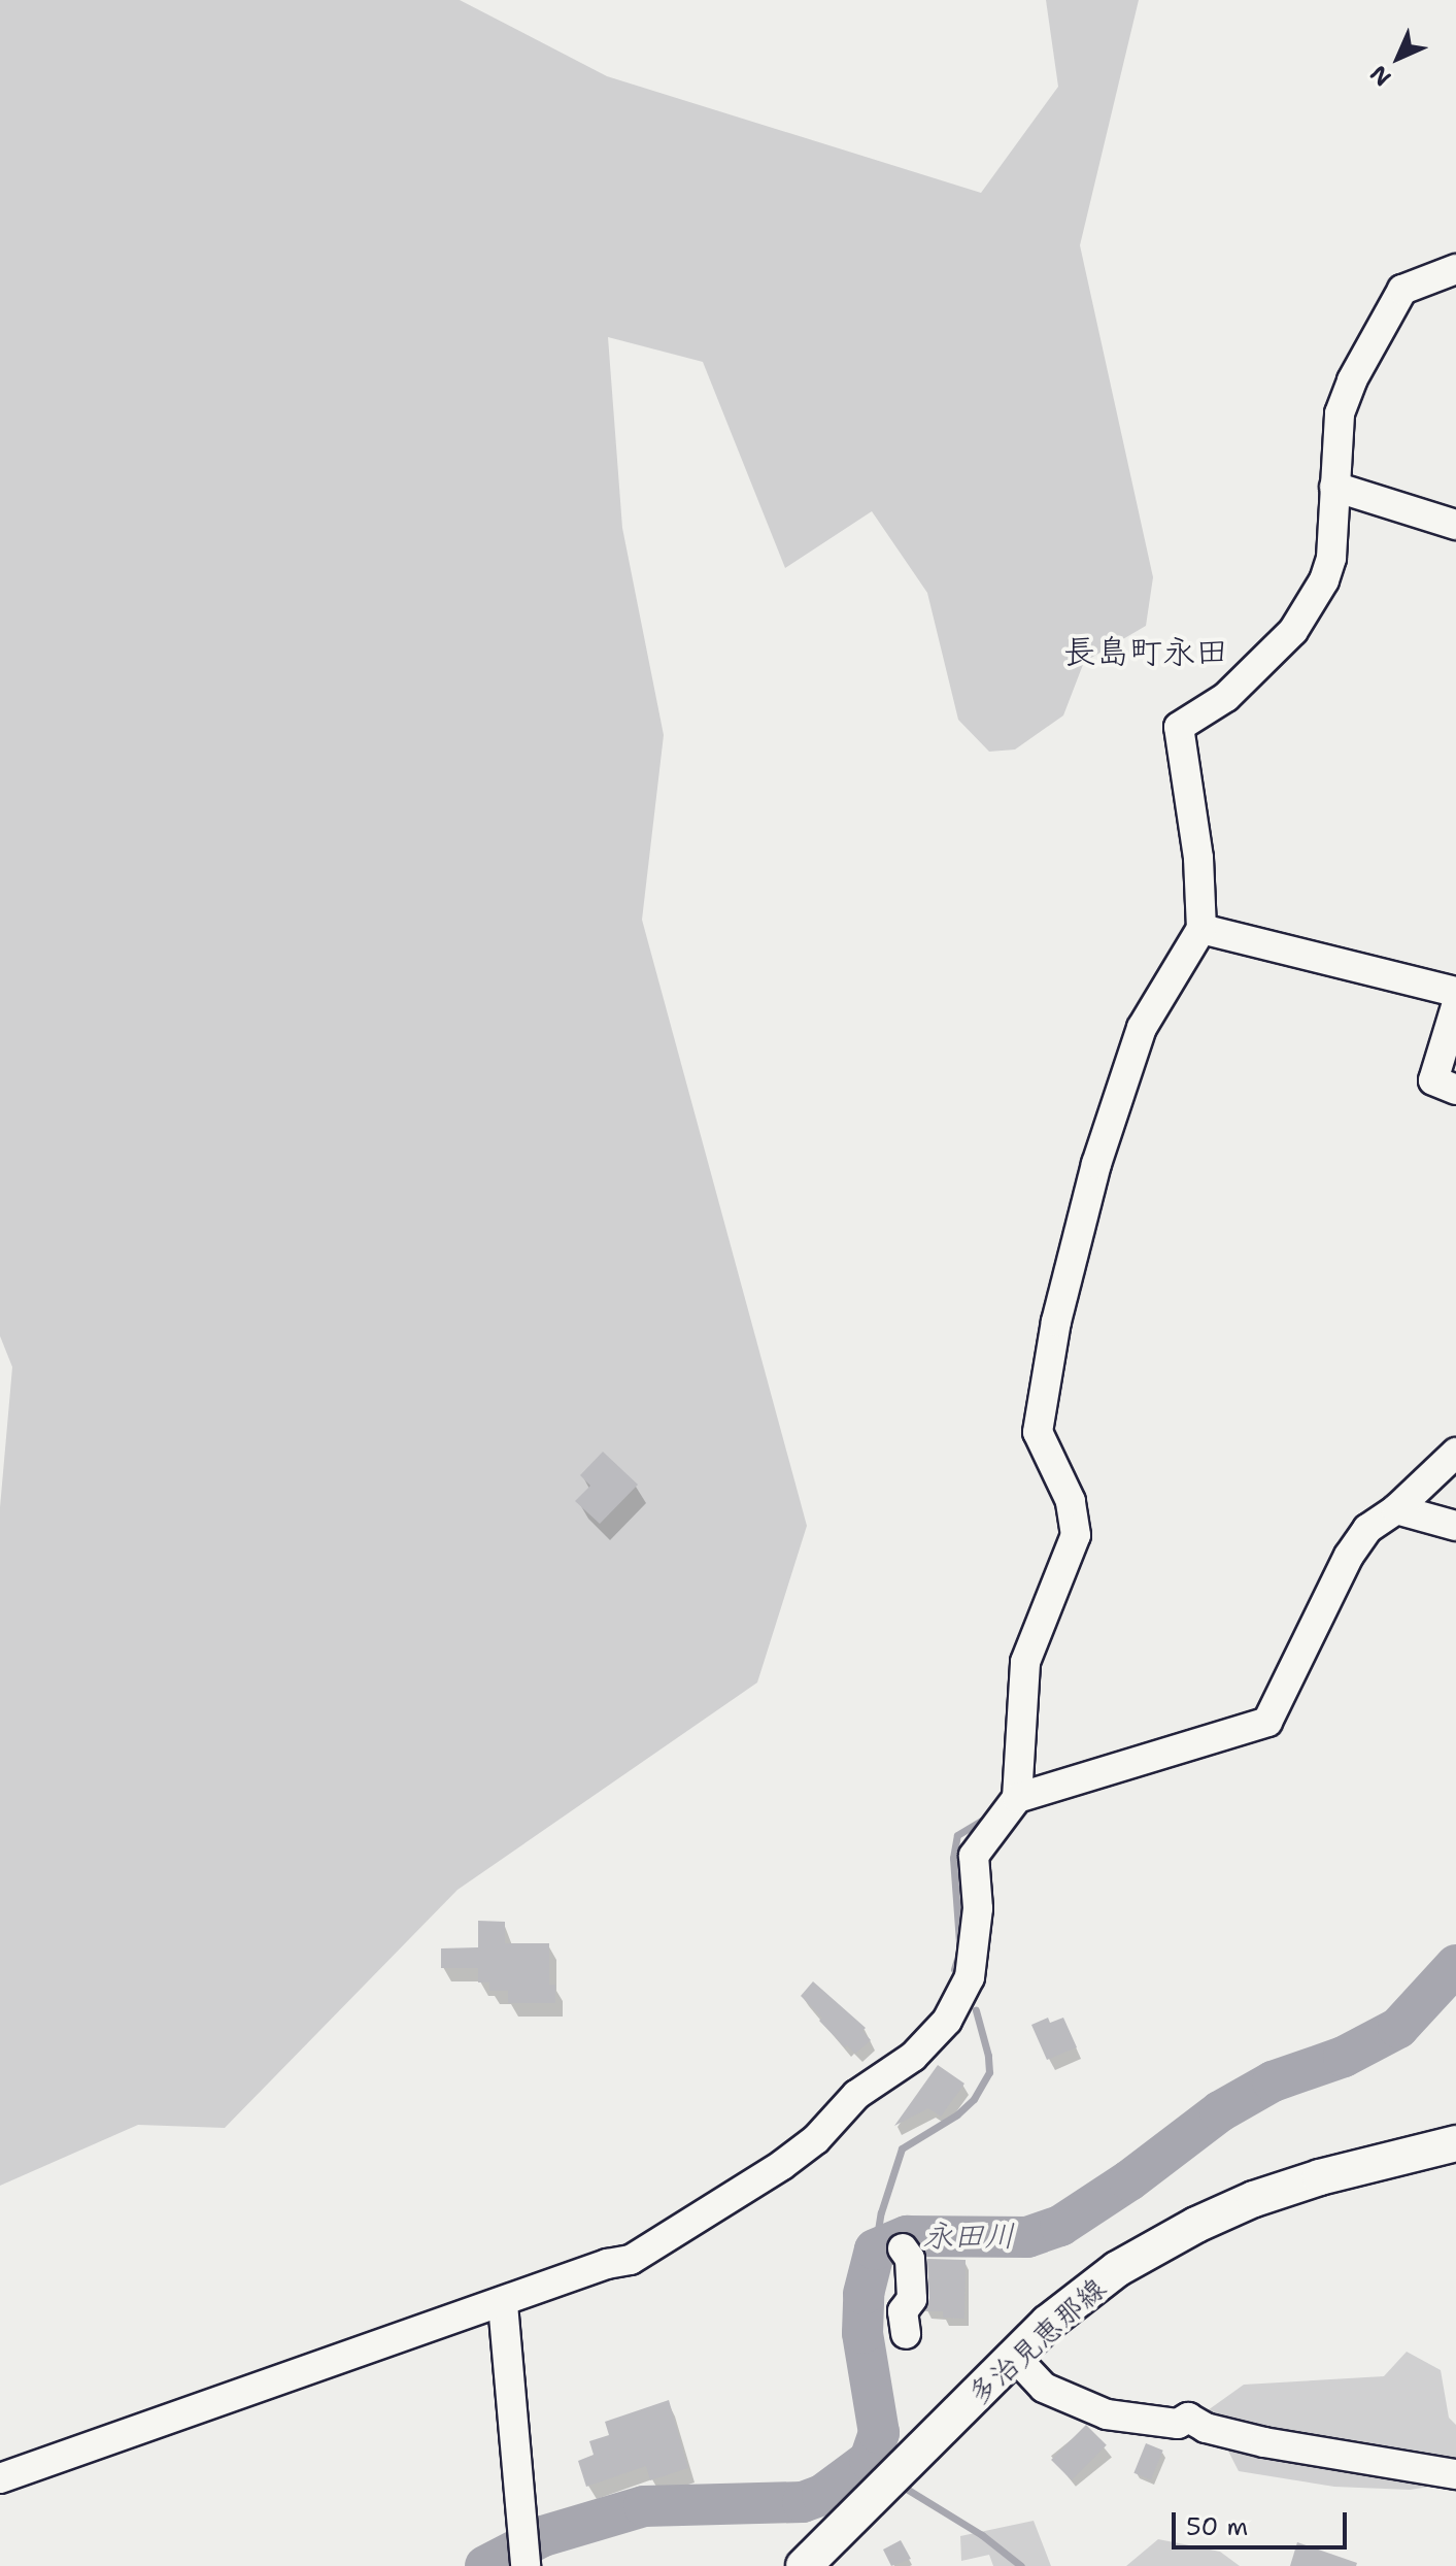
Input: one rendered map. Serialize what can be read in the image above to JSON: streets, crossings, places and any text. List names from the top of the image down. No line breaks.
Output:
{"streets":{"main road":["多治見恵那線"]},"districts":["長島町永田"],"water":["永田川"],"scale_bar":"50 m","north":"bottom left"}
